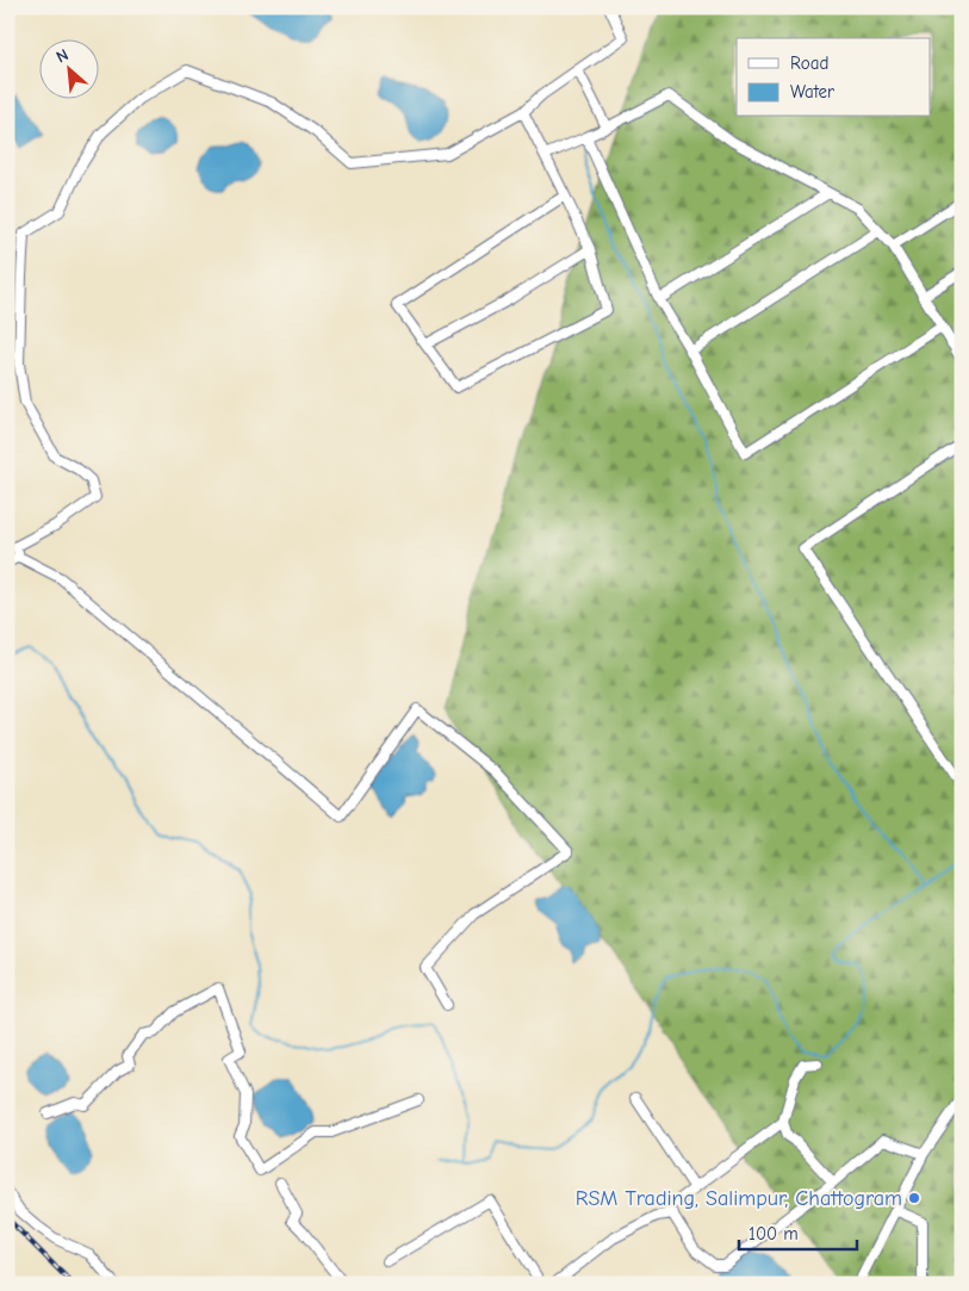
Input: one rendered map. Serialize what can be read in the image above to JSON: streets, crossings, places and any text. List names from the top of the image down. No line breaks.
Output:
{"places":["RSM Trading, Salimpur, Chattogram"],"legend":["Road","Water"],"scale_bar":"100 m","north":"top left"}
